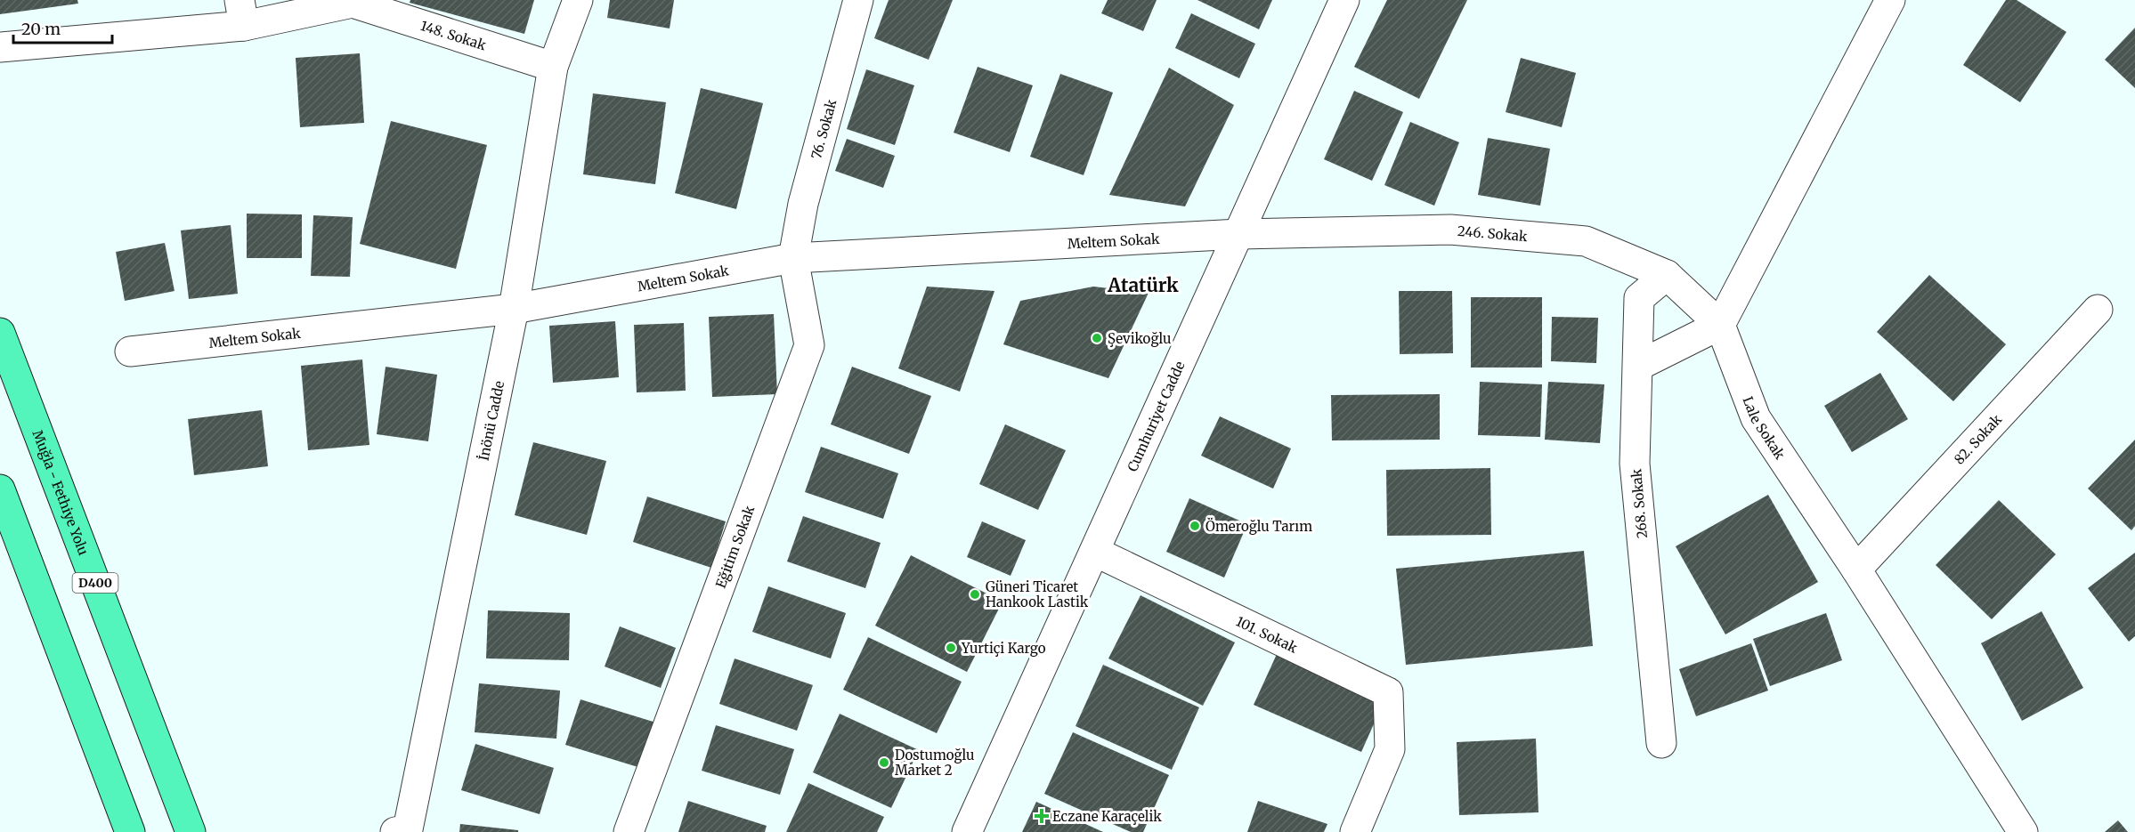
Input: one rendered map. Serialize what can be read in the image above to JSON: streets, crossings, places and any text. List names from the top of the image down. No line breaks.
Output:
{"streets":{"highway":["Muğla - Fethiye Yolu","D400"],"street":["148. Sokak","76. Sokak","246. Sokak","Meltem Sokak","Cumhuriyet Cadde","İnönü Cadde","Lale Sokak","82. Sokak","268. Sokak","Eğitim Sokak","101. Sokak"]},"crossings":[["148. Sokak","İnönü Cadde"],["76. Sokak","Meltem Sokak"],["76. Sokak","Eğitim Sokak"],["246. Sokak","Meltem Sokak"],["246. Sokak","Cumhuriyet Cadde"],["246. Sokak","Lale Sokak"],["246. Sokak","268. Sokak"],["Meltem Sokak","Cumhuriyet Cadde"],["Meltem Sokak","İnönü Cadde"],["Meltem Sokak","Eğitim Sokak"],["Cumhuriyet Cadde","101. Sokak"],["Lale Sokak","82. Sokak"]],"districts":["Atatürk"],"places":{"other":["Şevikoğlu","Ömeroğlu Tarım","Güneri Ticaret Hankook Lastik","Yurtiçi Kargo","Dostumoğlu Market 2"],"health":["Eczane Karaçelik"]},"scale_bar":"20 m"}
